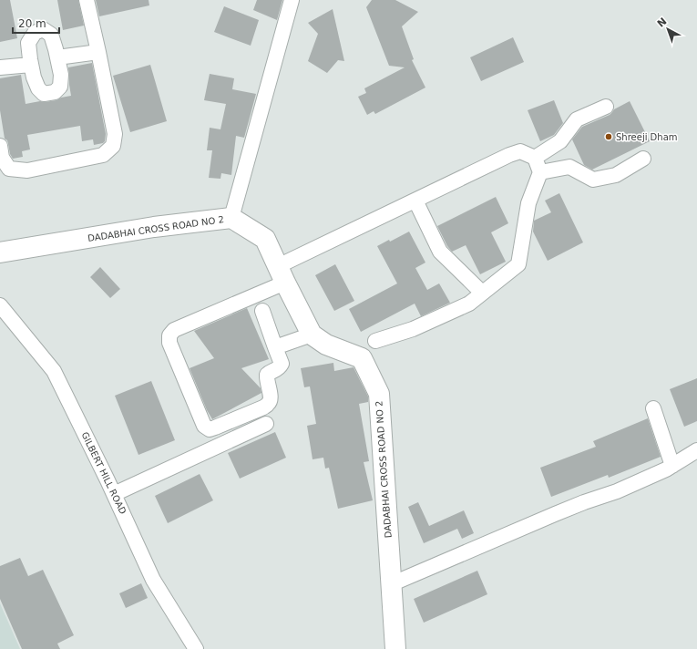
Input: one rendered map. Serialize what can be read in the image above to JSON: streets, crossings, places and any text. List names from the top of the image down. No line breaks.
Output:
{"streets":{"street":["DADABHAI CROSS ROAD NO 2","GILBERT HILL ROAD"]},"places":["Shreeji Dham"],"scale_bar":"20 m","north":"top left"}
